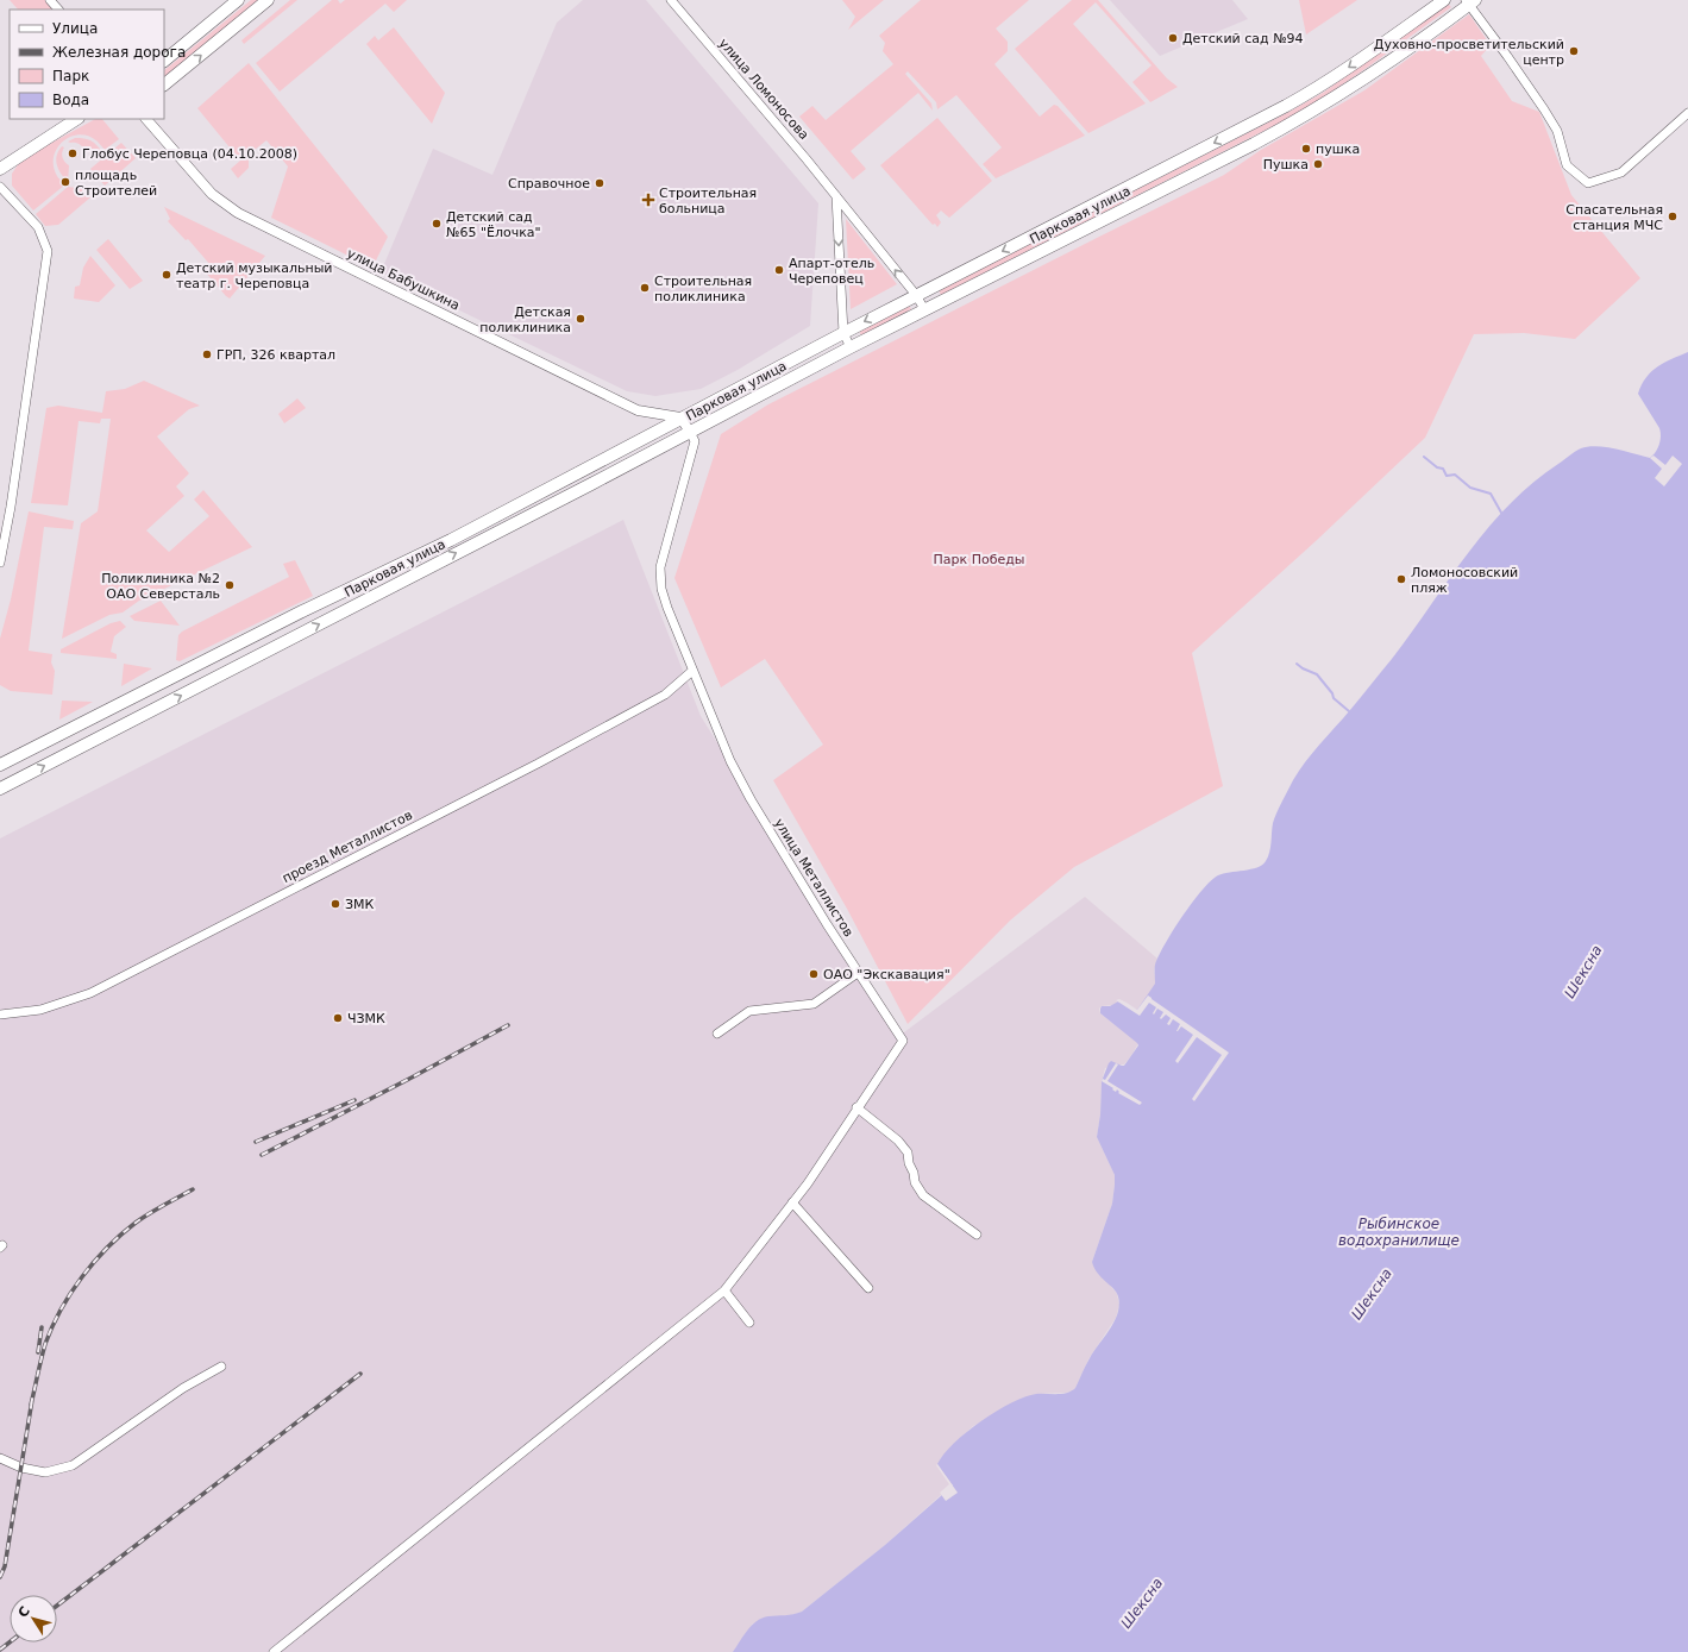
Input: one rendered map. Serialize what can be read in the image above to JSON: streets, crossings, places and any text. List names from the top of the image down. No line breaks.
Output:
{"streets":{"main road":["Парковая улица"],"street":["улица Ломоносова","улица Бабушкина","проезд Металлистов","улица Металлистов"]},"crossings":[["улица Ломоносова","Парковая улица"],["Парковая улица","улица Бабушкина"],["Парковая улица","улица Металлистов"],["проезд Металлистов","улица Металлистов"]],"water":["Шексна","Рыбинское водохранилище"],"parks":["Парк Победы"],"places":{"other":["Детский сад №94","Духовно-просветительский центр","пушка","Глобус Череповца (04.10.2008)","Пушка","площадь Строителей","Справочное","Спасательная станция МЧС","Детский сад №65 \"Ёлочка\"","Апарт-отель Череповец","Детский музыкальный театр г. Череповца","Строительная поликлиника","Детская поликлиника","ГРП, 326 квартал","Ломоносовский пляж","Поликлиника №2 ОАО Северсталь","ЗМК","ОАО \"Экскавация\"","ЧЗМК"],"health":["Строительная больница"]},"legend":["Улица","Железная дорога","Парк","Вода"],"north":"top left"}
